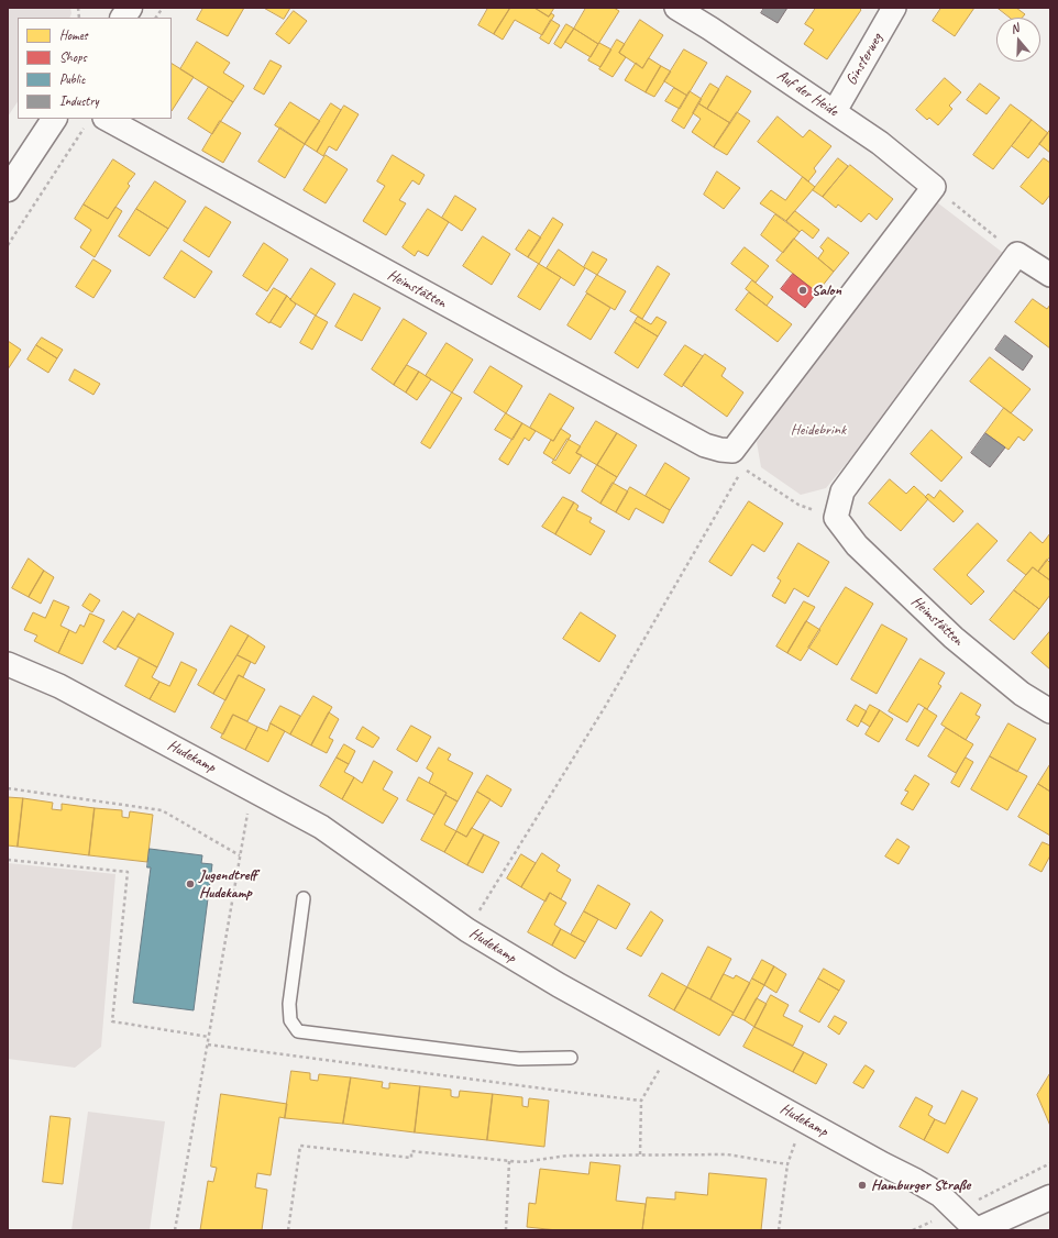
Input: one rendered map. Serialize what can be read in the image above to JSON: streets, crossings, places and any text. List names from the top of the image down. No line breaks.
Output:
{"streets":{"street":["Ginsterweg","Auf der Heide","Heimstätten","Hudekamp"]},"crossings":[["Ginsterweg","Auf der Heide"]],"parks":["Heidebrink"],"places":["Salon","Jugendtreff Hudekamp","Hamburger Straße"],"legend":["Homes","Shops","Public","Industry"],"north":"top"}
